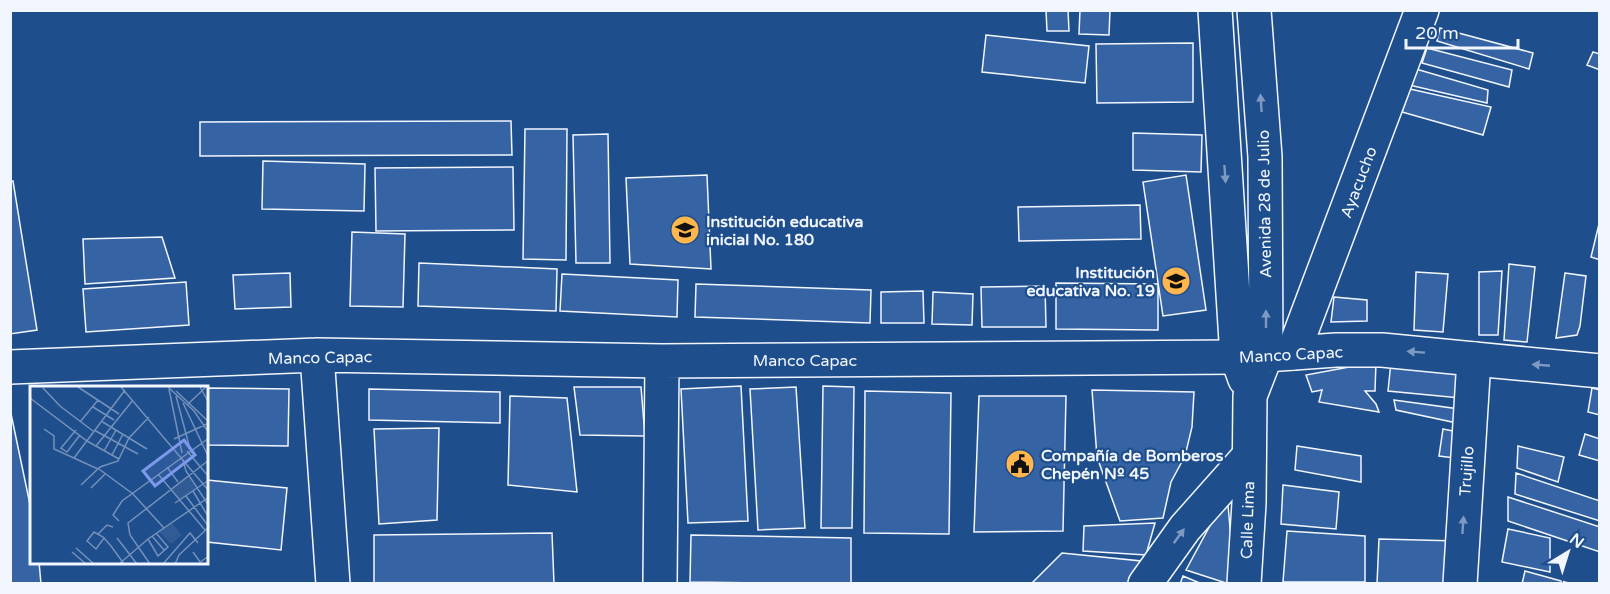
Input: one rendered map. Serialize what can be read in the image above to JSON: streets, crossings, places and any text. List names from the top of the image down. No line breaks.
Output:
{"streets":{"street":["Ayacucho","Avenida 28 de Julio","Manco Capac","Trujillo","Calle Lima"]},"crossings":[["Ayacucho","Avenida 28 de Julio"],["Ayacucho","Manco Capac"],["Avenida 28 de Julio","Manco Capac"],["Avenida 28 de Julio","Calle Lima"],["Manco Capac","Trujillo"]],"one_way":["Trujillo"],"places":{"school or university":["Institución educativa inicial No. 180","Institución educativa No. 19"],"public building":["Compañía de Bomberos Chepén Nº 45"]},"scale_bar":"20 m","north":"top right"}
